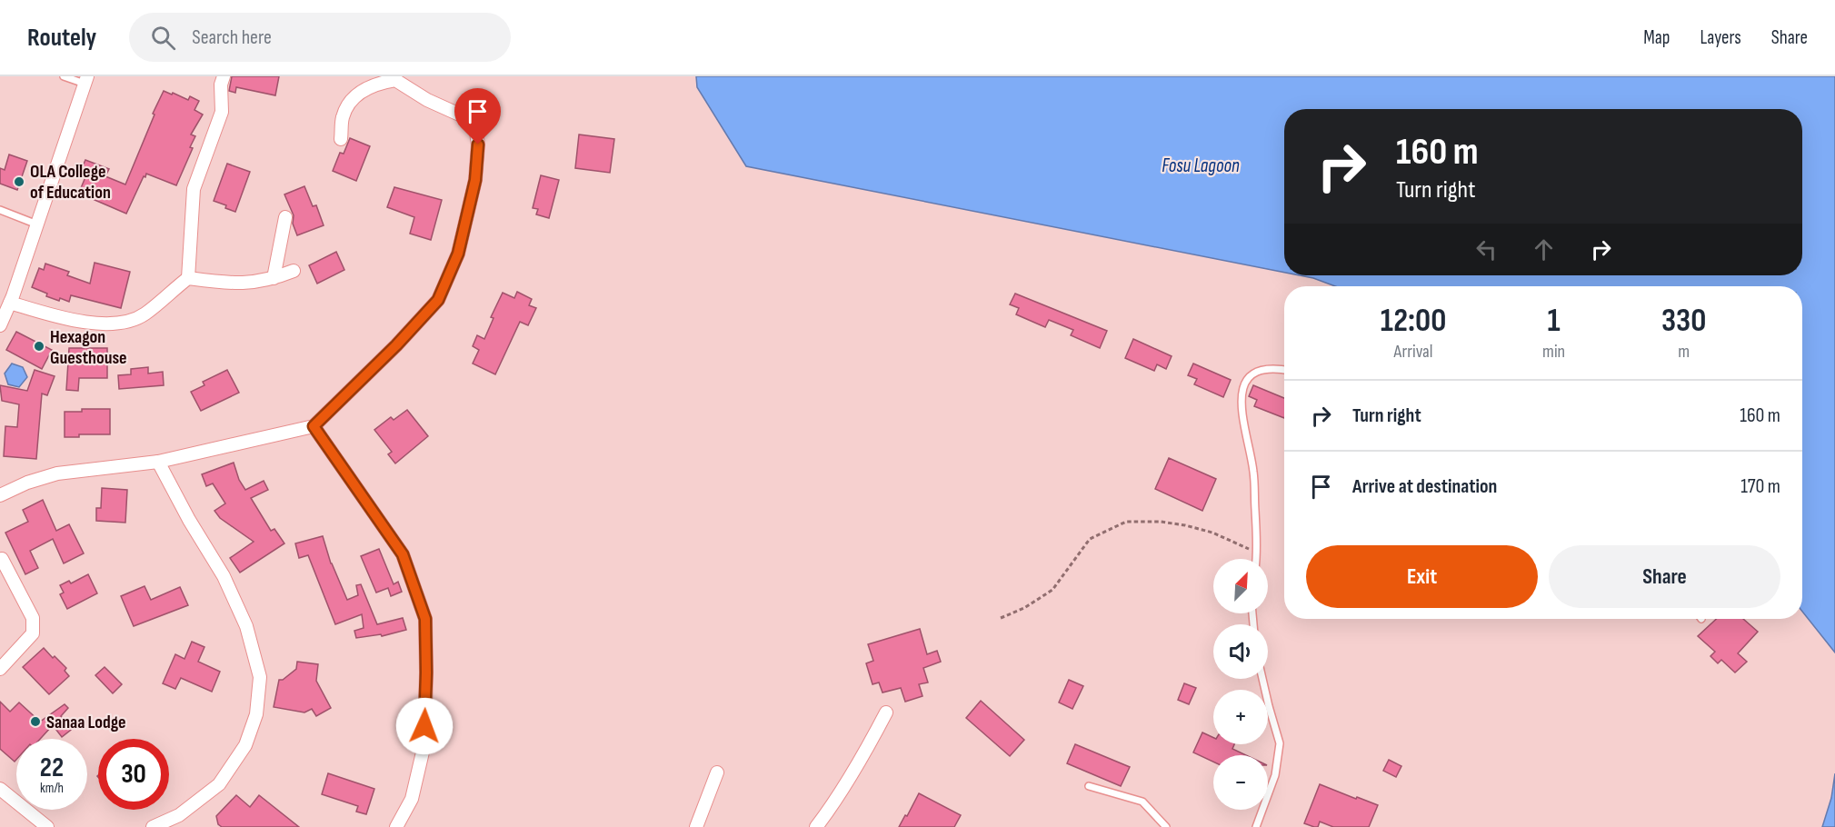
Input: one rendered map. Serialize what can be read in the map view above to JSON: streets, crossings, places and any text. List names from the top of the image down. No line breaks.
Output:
{"water":["Fosu Lagoon"],"places":["OLA College of Education","Hexagon Guesthouse","Sanaa Lodge"],"north":"top right","page":{"header":"Routely","search":"Search here","nav":["Map","Layers","Share"],"turn":["160 m","Turn right"],"eta":["12:00","Arrival","1","min","330","m"],"list":[{"name":"Turn right","value":"160 m"},{"name":"Arrive at destination","value":"170 m"}],"buttons":["Exit","Share"],"map_buttons":["+","−"],"speed":"22 km/h","limit":"30"}}
